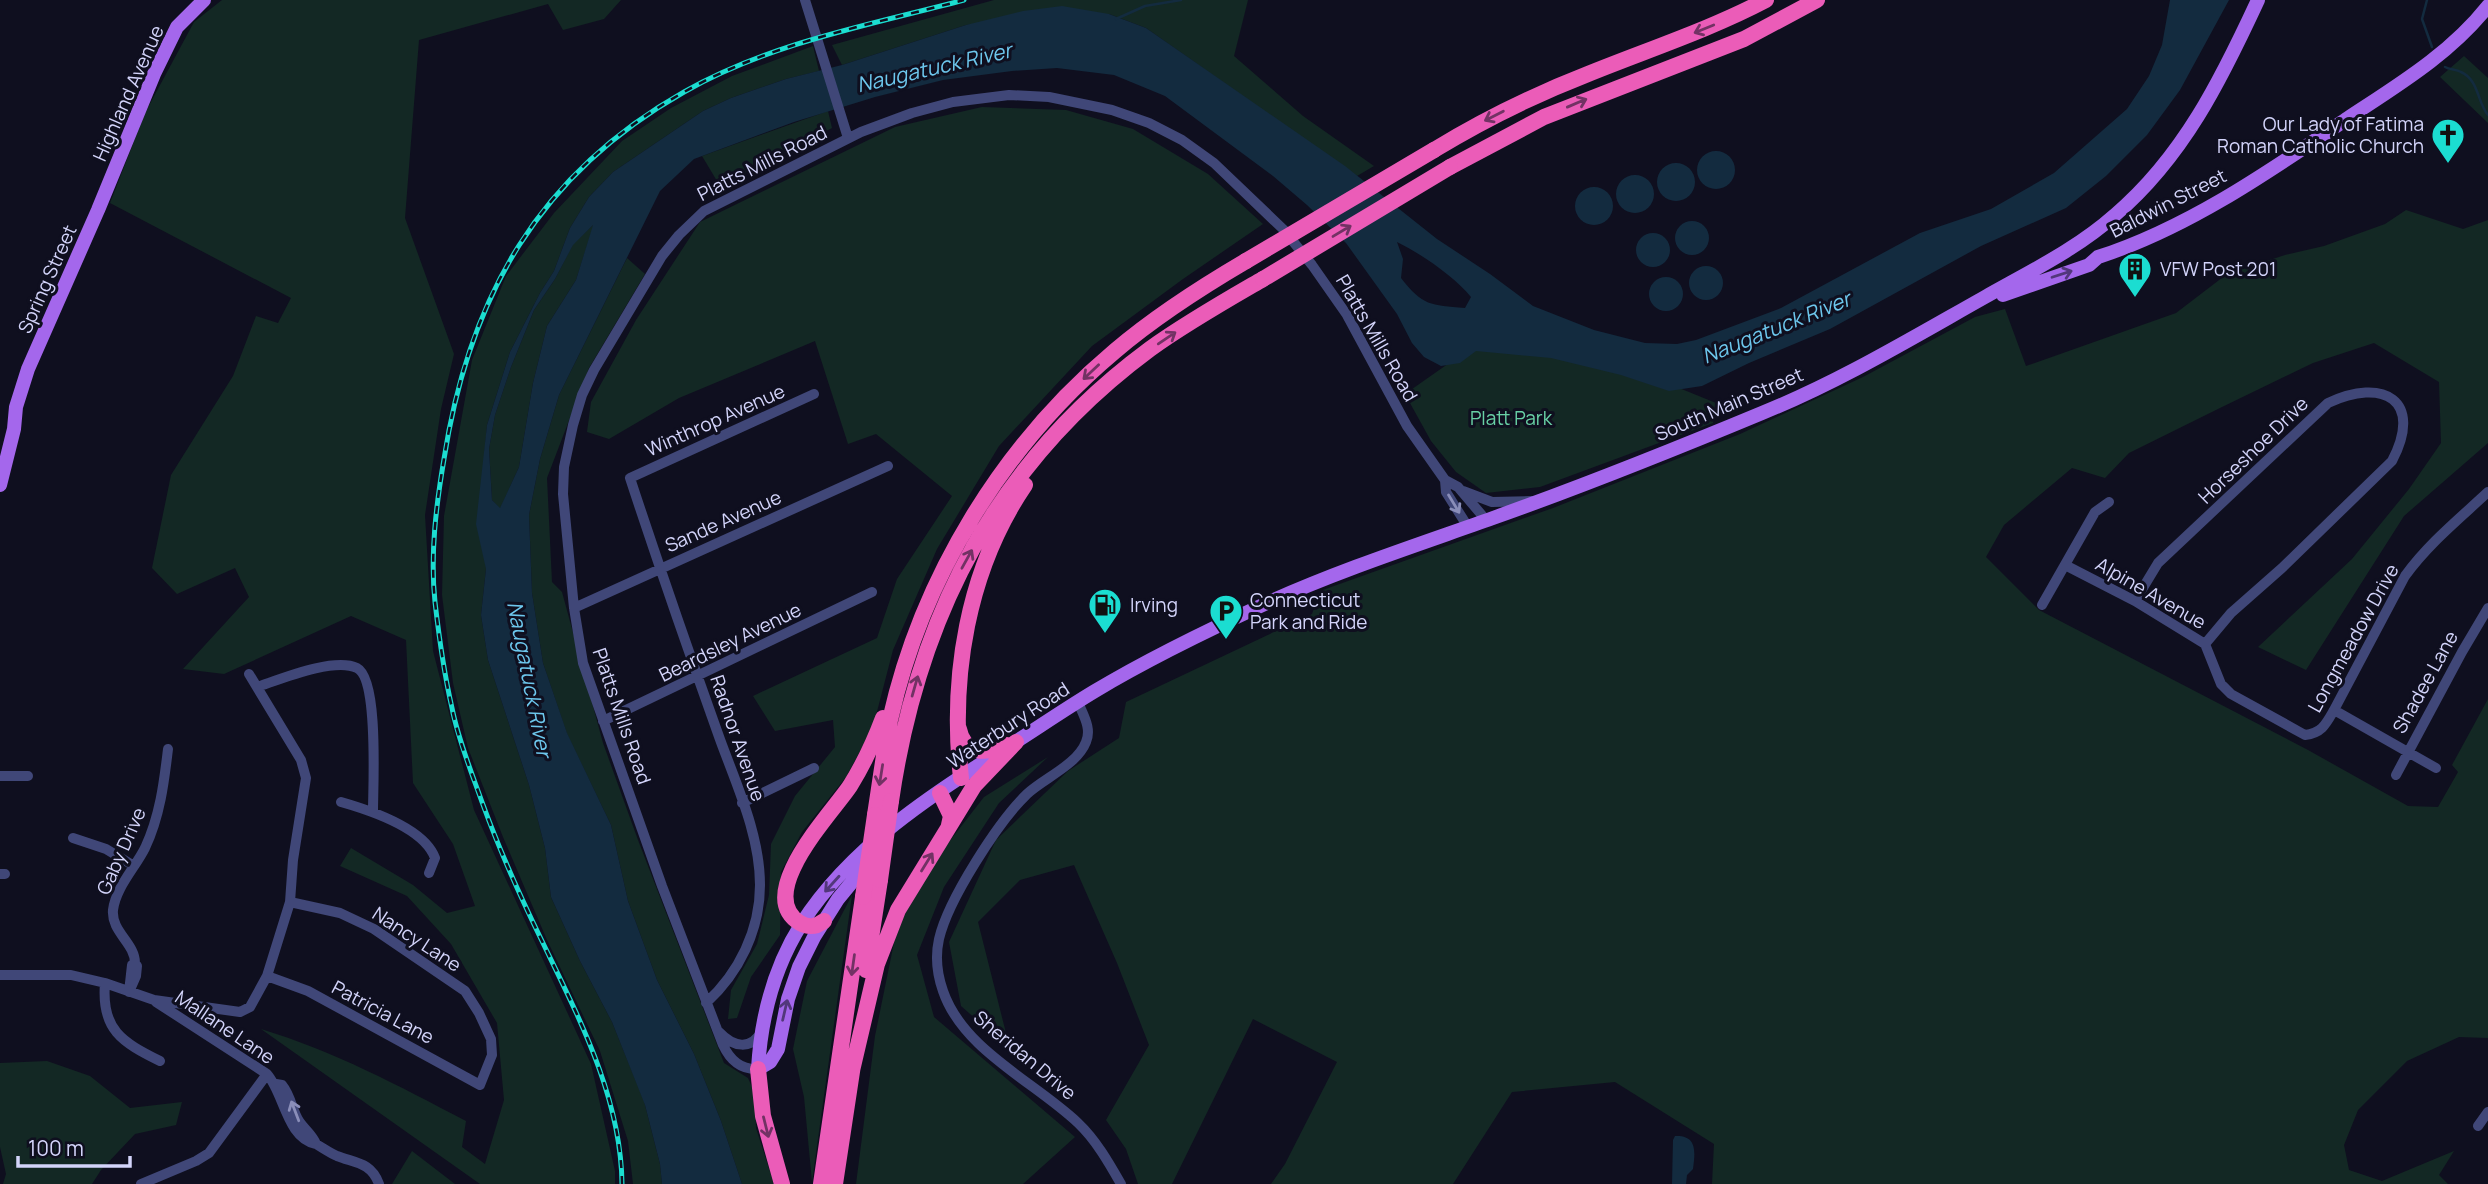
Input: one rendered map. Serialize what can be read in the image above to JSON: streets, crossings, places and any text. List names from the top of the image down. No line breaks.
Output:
{"streets":{"main road":["Highland Avenue","Baldwin Street","Spring Street","South Main Street","Waterbury Road"],"street":["Platts Mills Road","Winthrop Avenue","Horseshoe Drive","Sande Avenue","Alpine Avenue","Longmeadow Drive","Beardsley Avenue","Shadee Lane","Radnor Avenue","Gaby Drive","Nancy Lane","Patricia Lane","Mallane Lane","Sheridan Drive"]},"crossings":[["Highland Avenue","Spring Street"],["Platts Mills Road","South Main Street"],["Platts Mills Road","Sande Avenue"],["Platts Mills Road","Beardsley Avenue"],["Platts Mills Road","Waterbury Road"],["Platts Mills Road","Radnor Avenue"],["Baldwin Street","South Main Street"],["South Main Street","Waterbury Road"],["Winthrop Avenue","Radnor Avenue"],["Horseshoe Drive","Alpine Avenue"],["Sande Avenue","Radnor Avenue"],["Alpine Avenue","Longmeadow Drive"],["Beardsley Avenue","Radnor Avenue"],["Waterbury Road","Sheridan Drive"],["Gaby Drive","Mallane Lane"],["Nancy Lane","Patricia Lane"],["Patricia Lane","Mallane Lane"]],"water":["Naugatuck River"],"parks":["Platt Park"],"places":{"church":["Our Lady of Fatima Roman Catholic Church"],"building":["VFW Post 201"],"fuel station":["Irving"],"parking":["Connecticut Park and Ride"]},"scale_bar":"100 m"}
